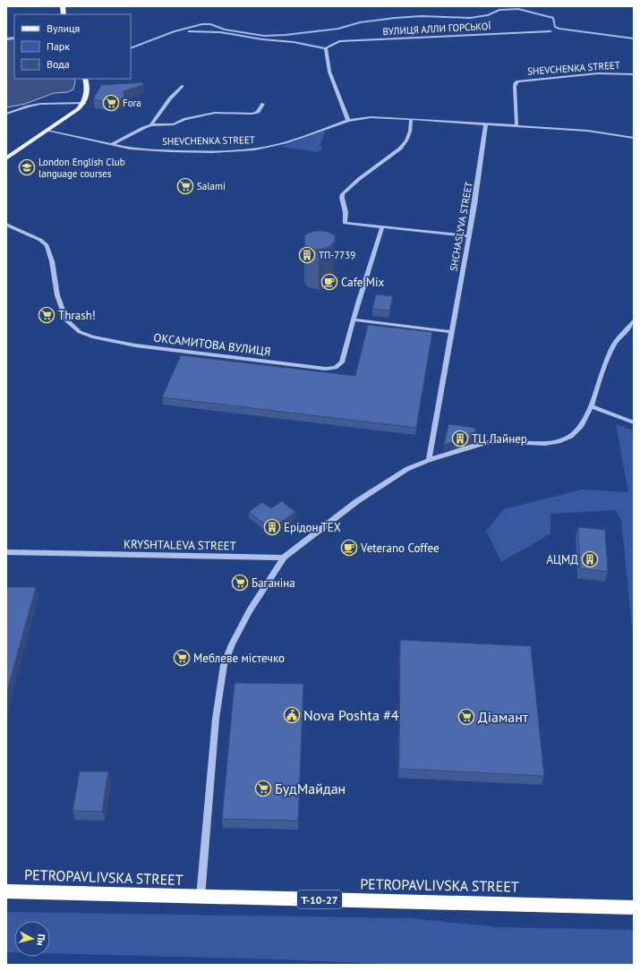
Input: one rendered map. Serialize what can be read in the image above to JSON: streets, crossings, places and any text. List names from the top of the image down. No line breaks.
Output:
{"streets":{"highway":["PETROPAVLIVSKA STREET","Т-10-27"],"street":["ВУЛИЦЯ АЛЛИ ГОРСЬКОЇ","SHEVCHENKA STREET","SHCHASLYVA STREET","ОКСАМИТОВА ВУЛИЦЯ","KRYSHTALEVA STREET"]},"crossings":[["SHEVCHENKA STREET","SHCHASLYVA STREET"]],"places":{"supermarket":["Fora","Salami","Thrash!","Баганіна","Меблеве містечко","Діамант","БудМайдан"],"school or university":["London English Club language courses"],"building":["ТП-7739","ТЦ Лайнер","Ерідон ТЕХ","АЦМД"],"cafe":["Cafe Mix","Veterano Coffee"],"public building":["Nova Poshta #4"]},"legend":["Вулиця","Парк","Вода"],"north":"right"}
